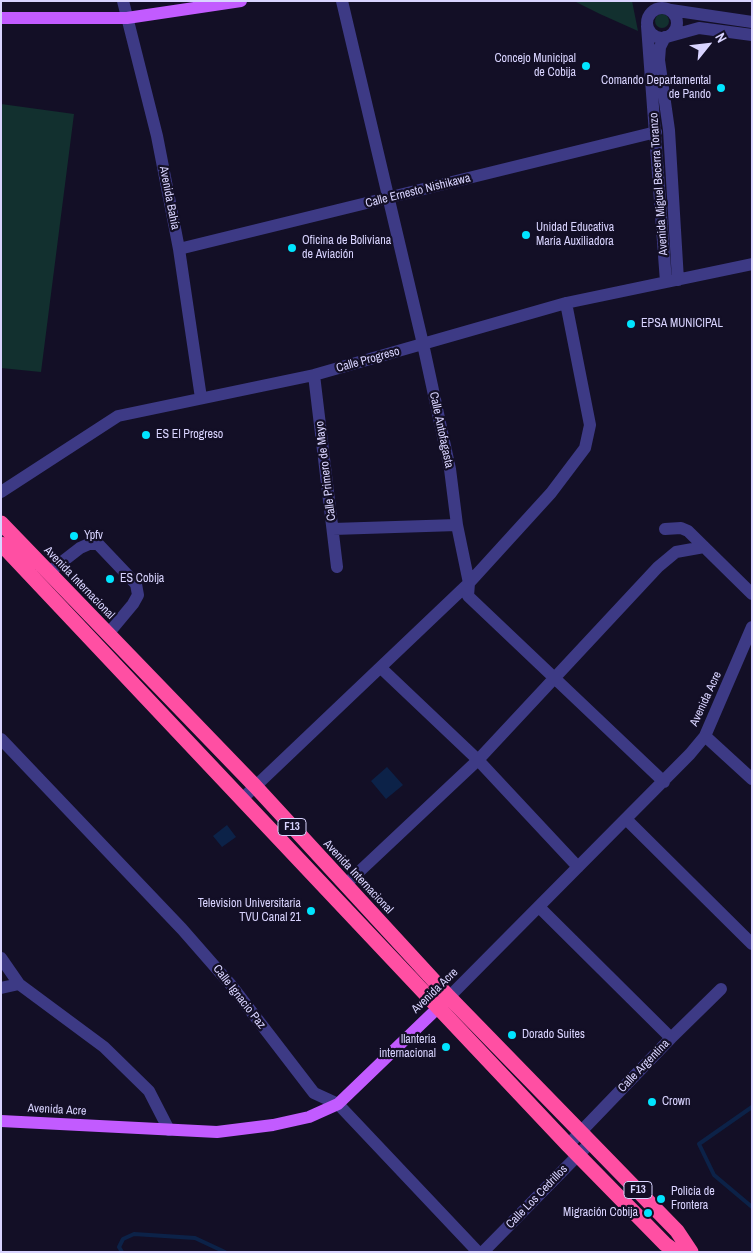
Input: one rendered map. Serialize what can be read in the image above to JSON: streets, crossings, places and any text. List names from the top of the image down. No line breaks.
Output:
{"streets":{"highway":["Avenida Internacional","F13"],"main road":["Avenida Acre"],"street":["Avenida Miguel Becerra Toranzo","Calle Ernesto Nishikawa","Avenida Bahía","Calle Progreso","Calle Antofagasta","Calle Primero de Mayo","Calle Ignacio Paz","Calle Argentina","Calle Los Cedrillos"]},"crossings":[["Avenida Miguel Becerra Toranzo","Calle Ernesto Nishikawa"],["Avenida Miguel Becerra Toranzo","Calle Progreso"],["Calle Ernesto Nishikawa","Avenida Bahía"],["Calle Ernesto Nishikawa","Calle Antofagasta"],["Avenida Bahía","Calle Progreso"],["Calle Progreso","Calle Antofagasta"],["Calle Progreso","Calle Primero de Mayo"],["Calle Antofagasta","Avenida Acre"],["Avenida Internacional","Avenida Acre"],["Avenida Internacional","Calle Argentina"],["Avenida Acre","F13"],["Avenida Acre","Calle Ignacio Paz"],["F13","Calle Argentina"],["F13","Calle Los Cedrillos"],["Calle Argentina","Calle Los Cedrillos"]],"places":["Concejo Municipal de Cobija","Comando Departamental de Pando","Unidad Educativa María Auxiliadora","Oficina de Boliviana de Aviación","EPSA MUNICIPAL","ES El Progreso","Ypfv","ES Cobija","Television Universitaria TVU Canal 21","Dorado Suites","llanteria internacional","Crown","Policía de Frontera","Migración Cobija"],"north":"top right"}
